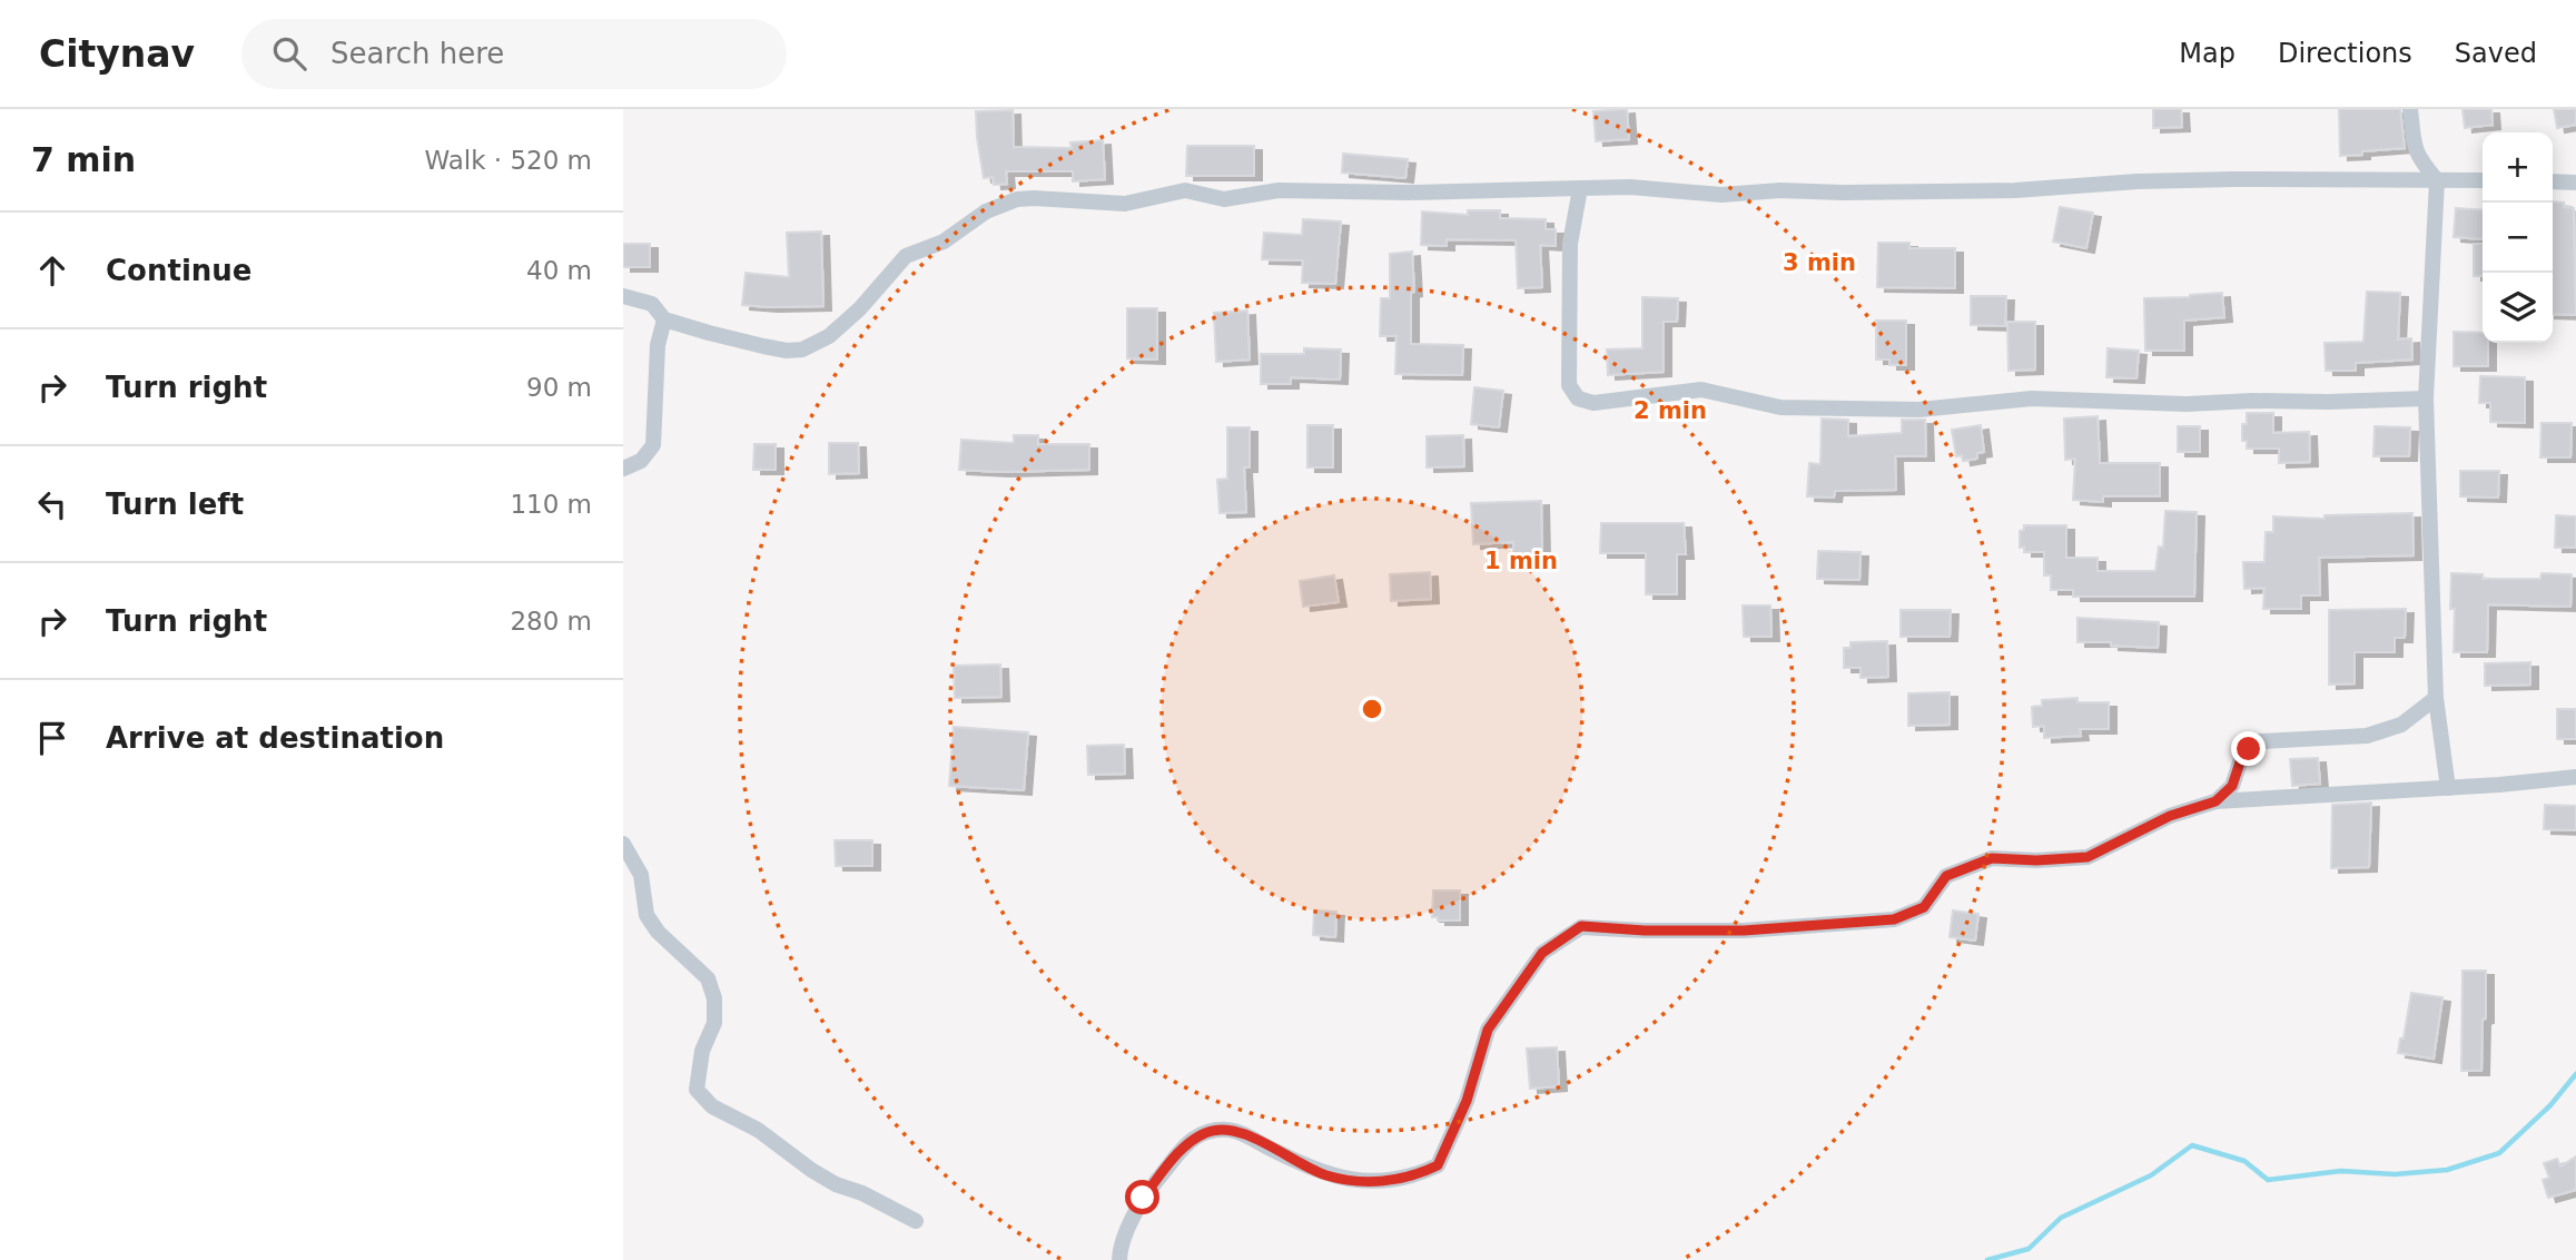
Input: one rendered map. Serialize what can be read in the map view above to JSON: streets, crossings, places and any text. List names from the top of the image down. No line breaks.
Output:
{"page":{"header":"Citynav","search":"Search here","nav":["Map","Directions","Saved"],"heading":["7 min","Walk · 520 m"],"map_buttons":["+","−"],"list":[["Continue","40 m"],["Turn right","90 m"],["Turn left","110 m"],["Turn right","280 m"],"Arrive at destination"]},"rings":["3 min","2 min","1 min"]}
